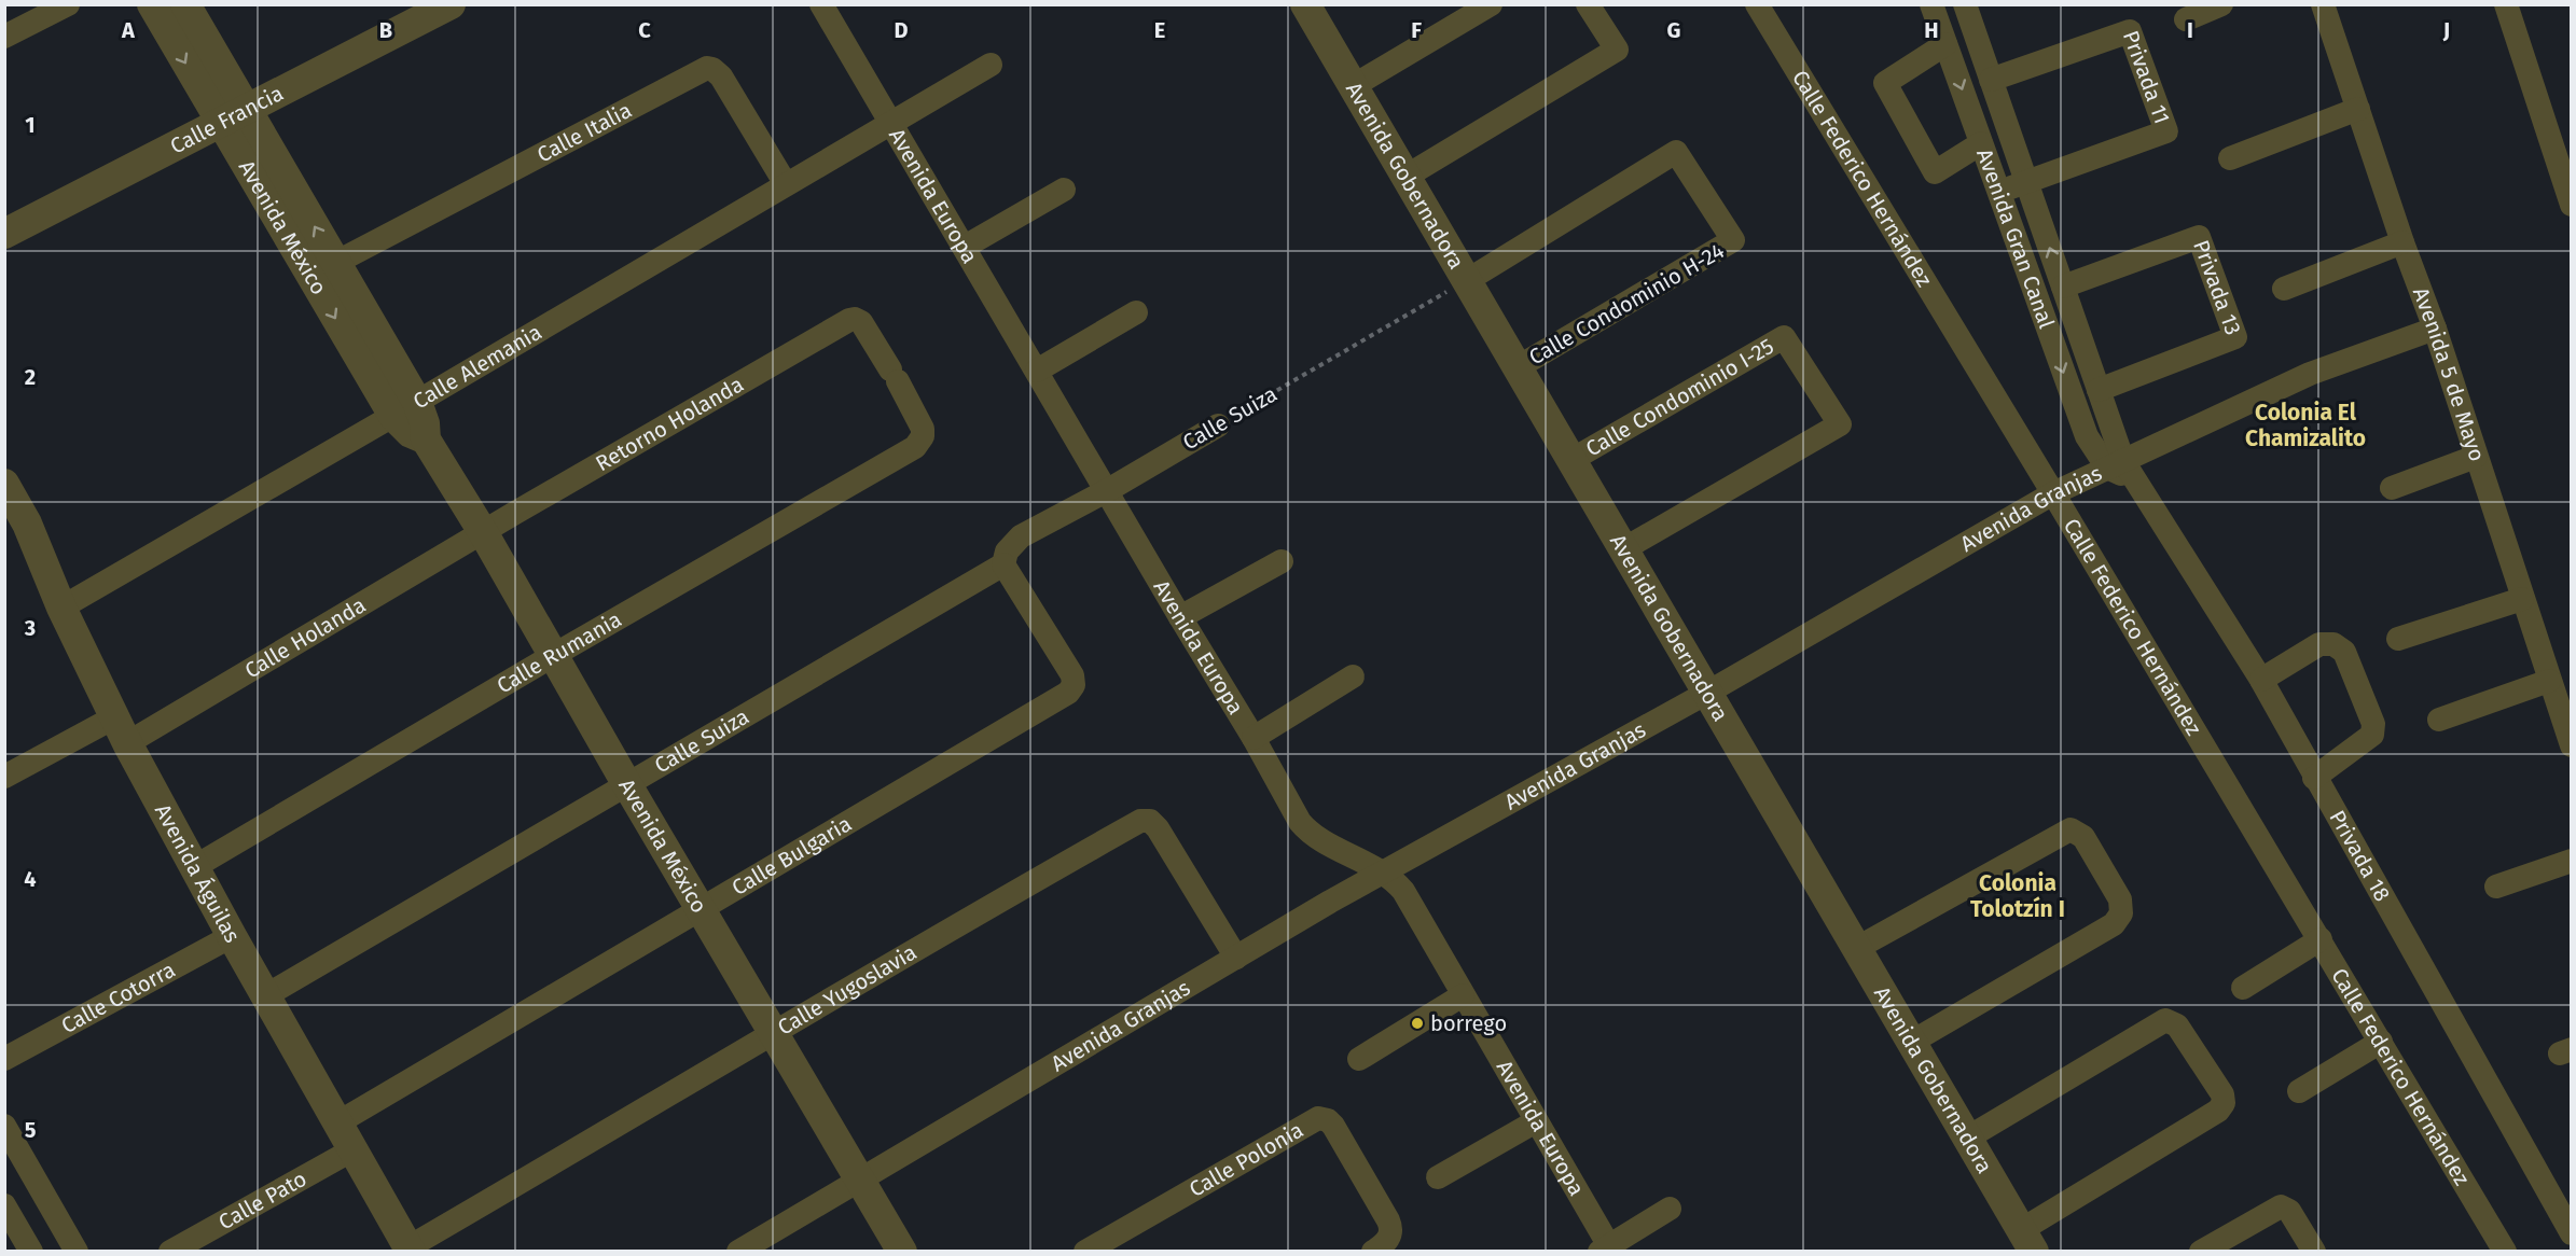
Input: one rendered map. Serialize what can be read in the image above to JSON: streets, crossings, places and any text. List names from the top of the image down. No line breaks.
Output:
{"streets":{"street":["Privada 11","Calle Francia","Calle Italia","Avenida Gobernadora","Calle Federico Hernández","Avenida Europa","Avenida México","Avenida Gran Canal","Privada 13","Calle Condominio H-24","Calle Alemania","Avenida 5 de Mayo","Calle Condominio I-25","Calle Suiza","Retorno Holanda","Avenida Granjas","Calle Holanda","Calle Rumania","Calle Bulgaria","Privada 18","Avenida Águilas","Calle Yugoslavia","Calle Cotorra","Calle Polonia","Calle Pato"]},"crossings":[["Privada 11","Avenida Gran Canal"],["Calle Francia","Avenida México"],["Calle Italia","Avenida México"],["Calle Italia","Calle Alemania"],["Avenida Gobernadora","Calle Condominio H-24"],["Avenida Gobernadora","Calle Condominio I-25"],["Avenida Gobernadora","Calle Suiza"],["Avenida Gobernadora","Avenida Granjas"],["Calle Federico Hernández","Avenida Granjas"],["Avenida Europa","Calle Alemania"],["Avenida Europa","Calle Suiza"],["Avenida Europa","Avenida Granjas"],["Avenida México","Calle Alemania"],["Avenida México","Calle Suiza"],["Avenida México","Retorno Holanda"],["Avenida México","Avenida Granjas"],["Avenida México","Calle Holanda"],["Avenida México","Calle Rumania"],["Avenida México","Calle Bulgaria"],["Avenida México","Calle Yugoslavia"],["Avenida Gran Canal","Privada 13"],["Avenida Gran Canal","Avenida Granjas"],["Avenida Gran Canal","Privada 18"],["Calle Condominio H-24","Calle Suiza"],["Calle Alemania","Avenida Águilas"],["Avenida 5 de Mayo","Avenida Granjas"],["Calle Suiza","Calle Bulgaria"],["Calle Suiza","Avenida Águilas"],["Retorno Holanda","Calle Holanda"],["Retorno Holanda","Calle Rumania"],["Avenida Granjas","Privada 18"],["Avenida Granjas","Calle Yugoslavia"],["Calle Holanda","Avenida Águilas"],["Calle Rumania","Avenida Águilas"],["Calle Bulgaria","Avenida Águilas"],["Avenida Águilas","Calle Yugoslavia"],["Avenida Águilas","Calle Cotorra"],["Avenida Águilas","Calle Pato"]],"districts":["Colonia El Chamizalito","Colonia Tolotzín I"],"places":["borrego"],"grid":{"columns":["A","B","C","D","E","F","G","H","I","J"],"rows":["1","2","3","4","5"]}}
